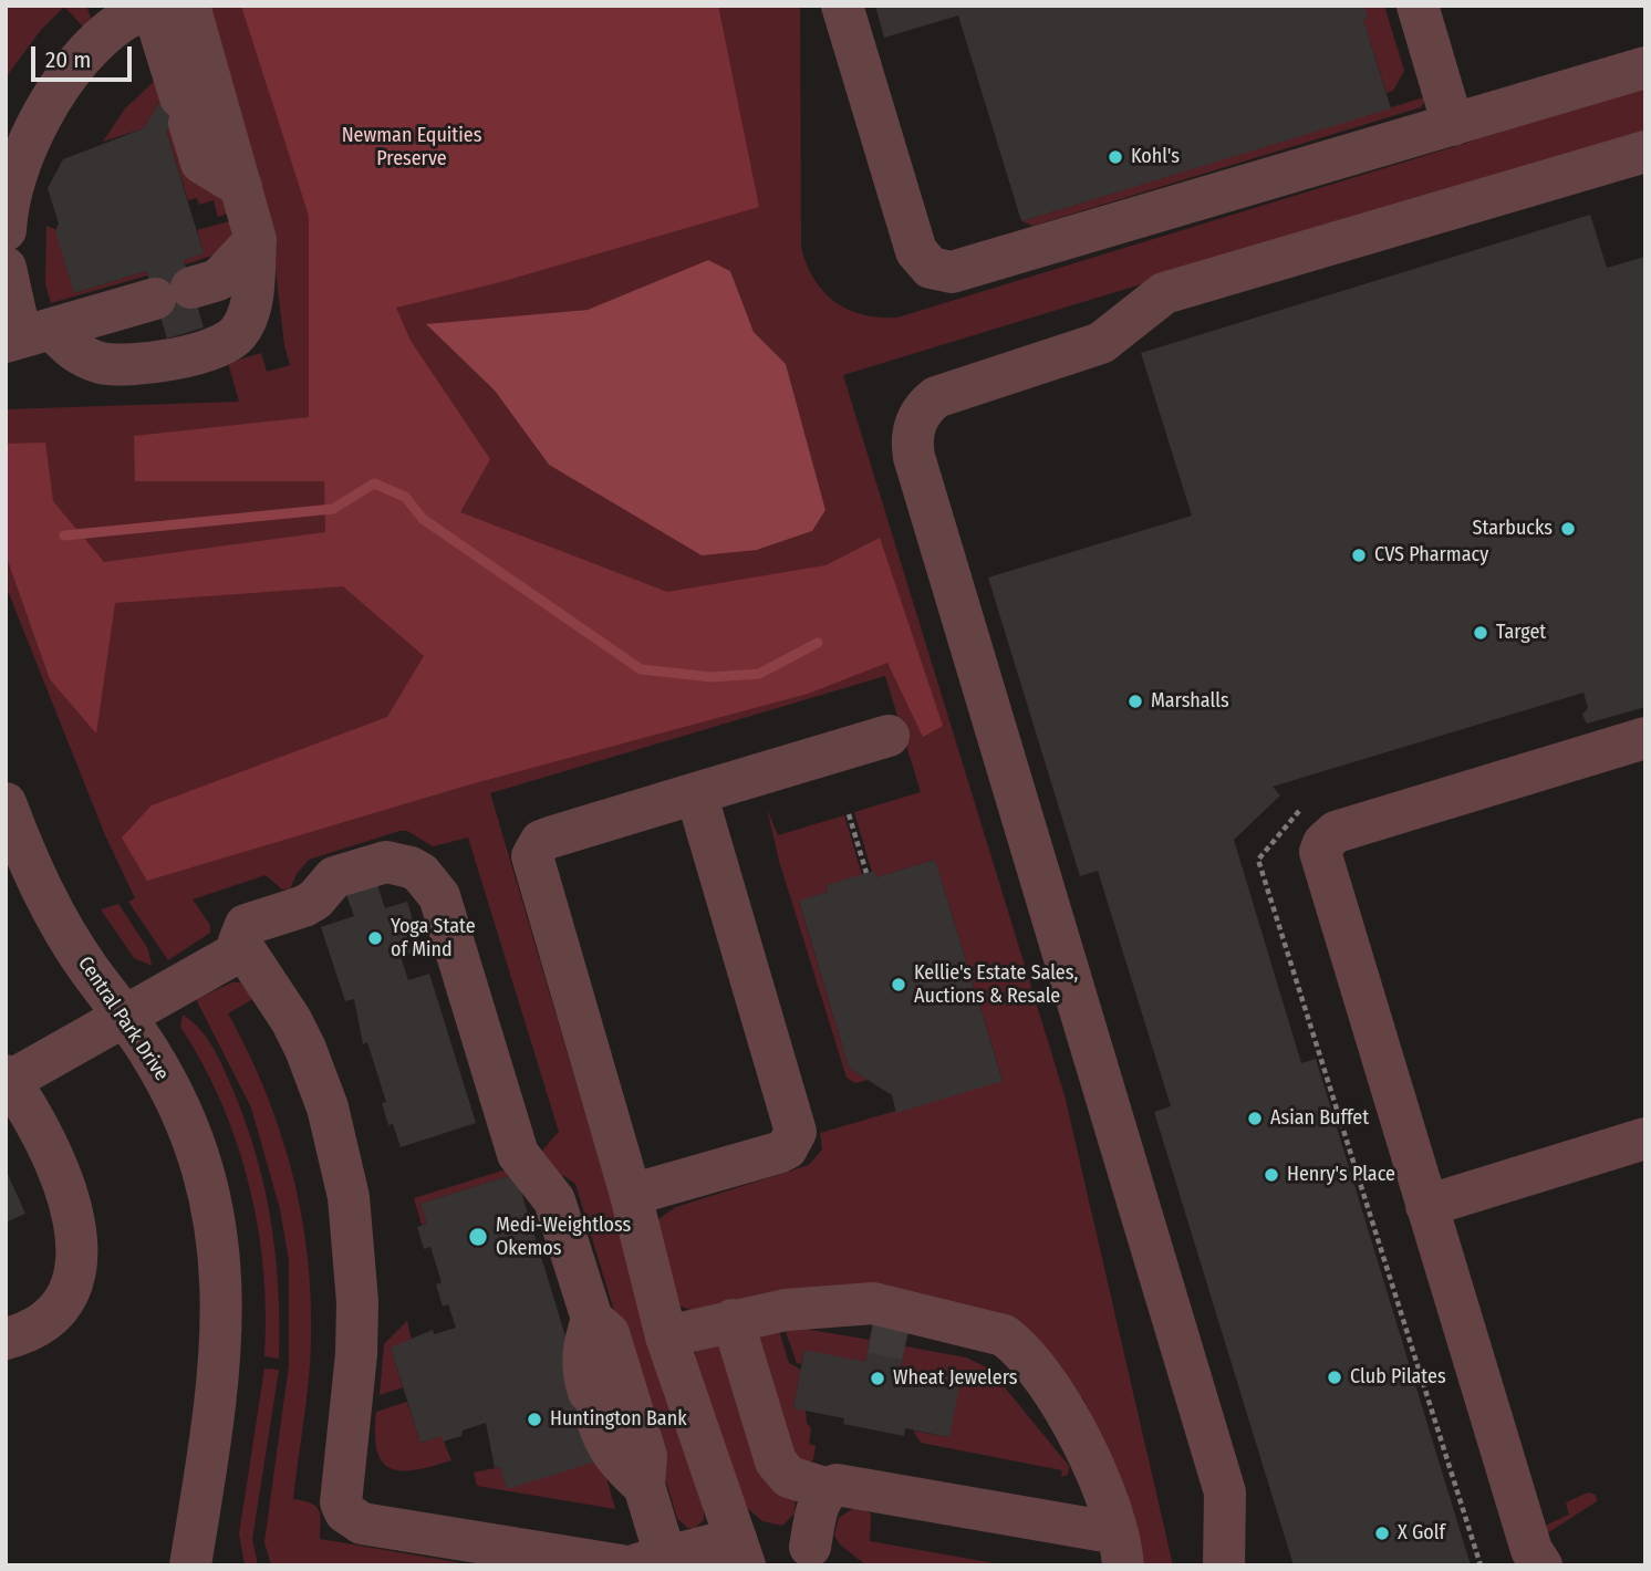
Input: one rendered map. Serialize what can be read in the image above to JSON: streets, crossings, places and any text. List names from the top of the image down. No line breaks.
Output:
{"streets":{"street":["Central Park Drive"]},"parks":["Newman Equities Preserve"],"places":["Kohl's","Starbucks","CVS Pharmacy","Target","Marshalls","Yoga State of Mind","Kellie's Estate Sales, Auctions & Resale","Asian Buffet","Henry's Place","Medi-Weightloss Okemos","Club Pilates","Wheat Jewelers","Huntington Bank","X Golf"],"scale_bar":"20 m"}
